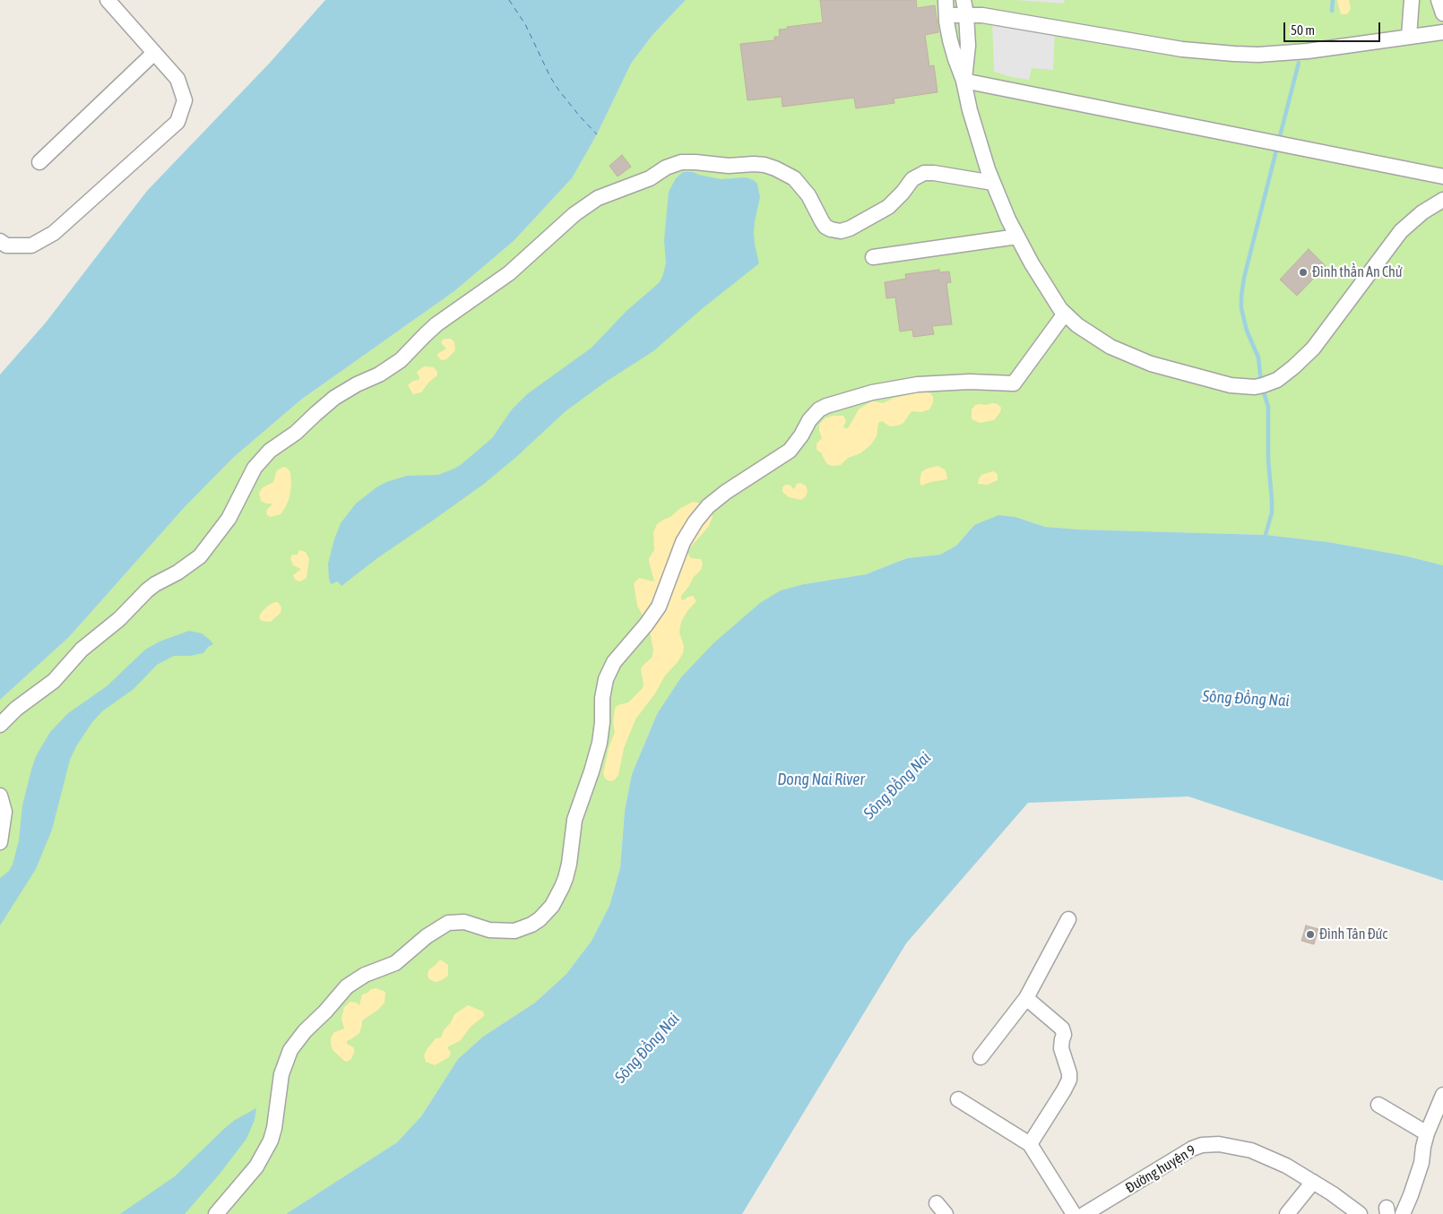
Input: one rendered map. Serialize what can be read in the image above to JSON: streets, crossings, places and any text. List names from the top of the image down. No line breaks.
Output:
{"streets":{"street":["Đường huyện 9"]},"water":["Sông Đồng Nai","Dong Nai River"],"places":["Đình thần An Chử","Đình Tân Đức"],"scale_bar":"50 m"}
